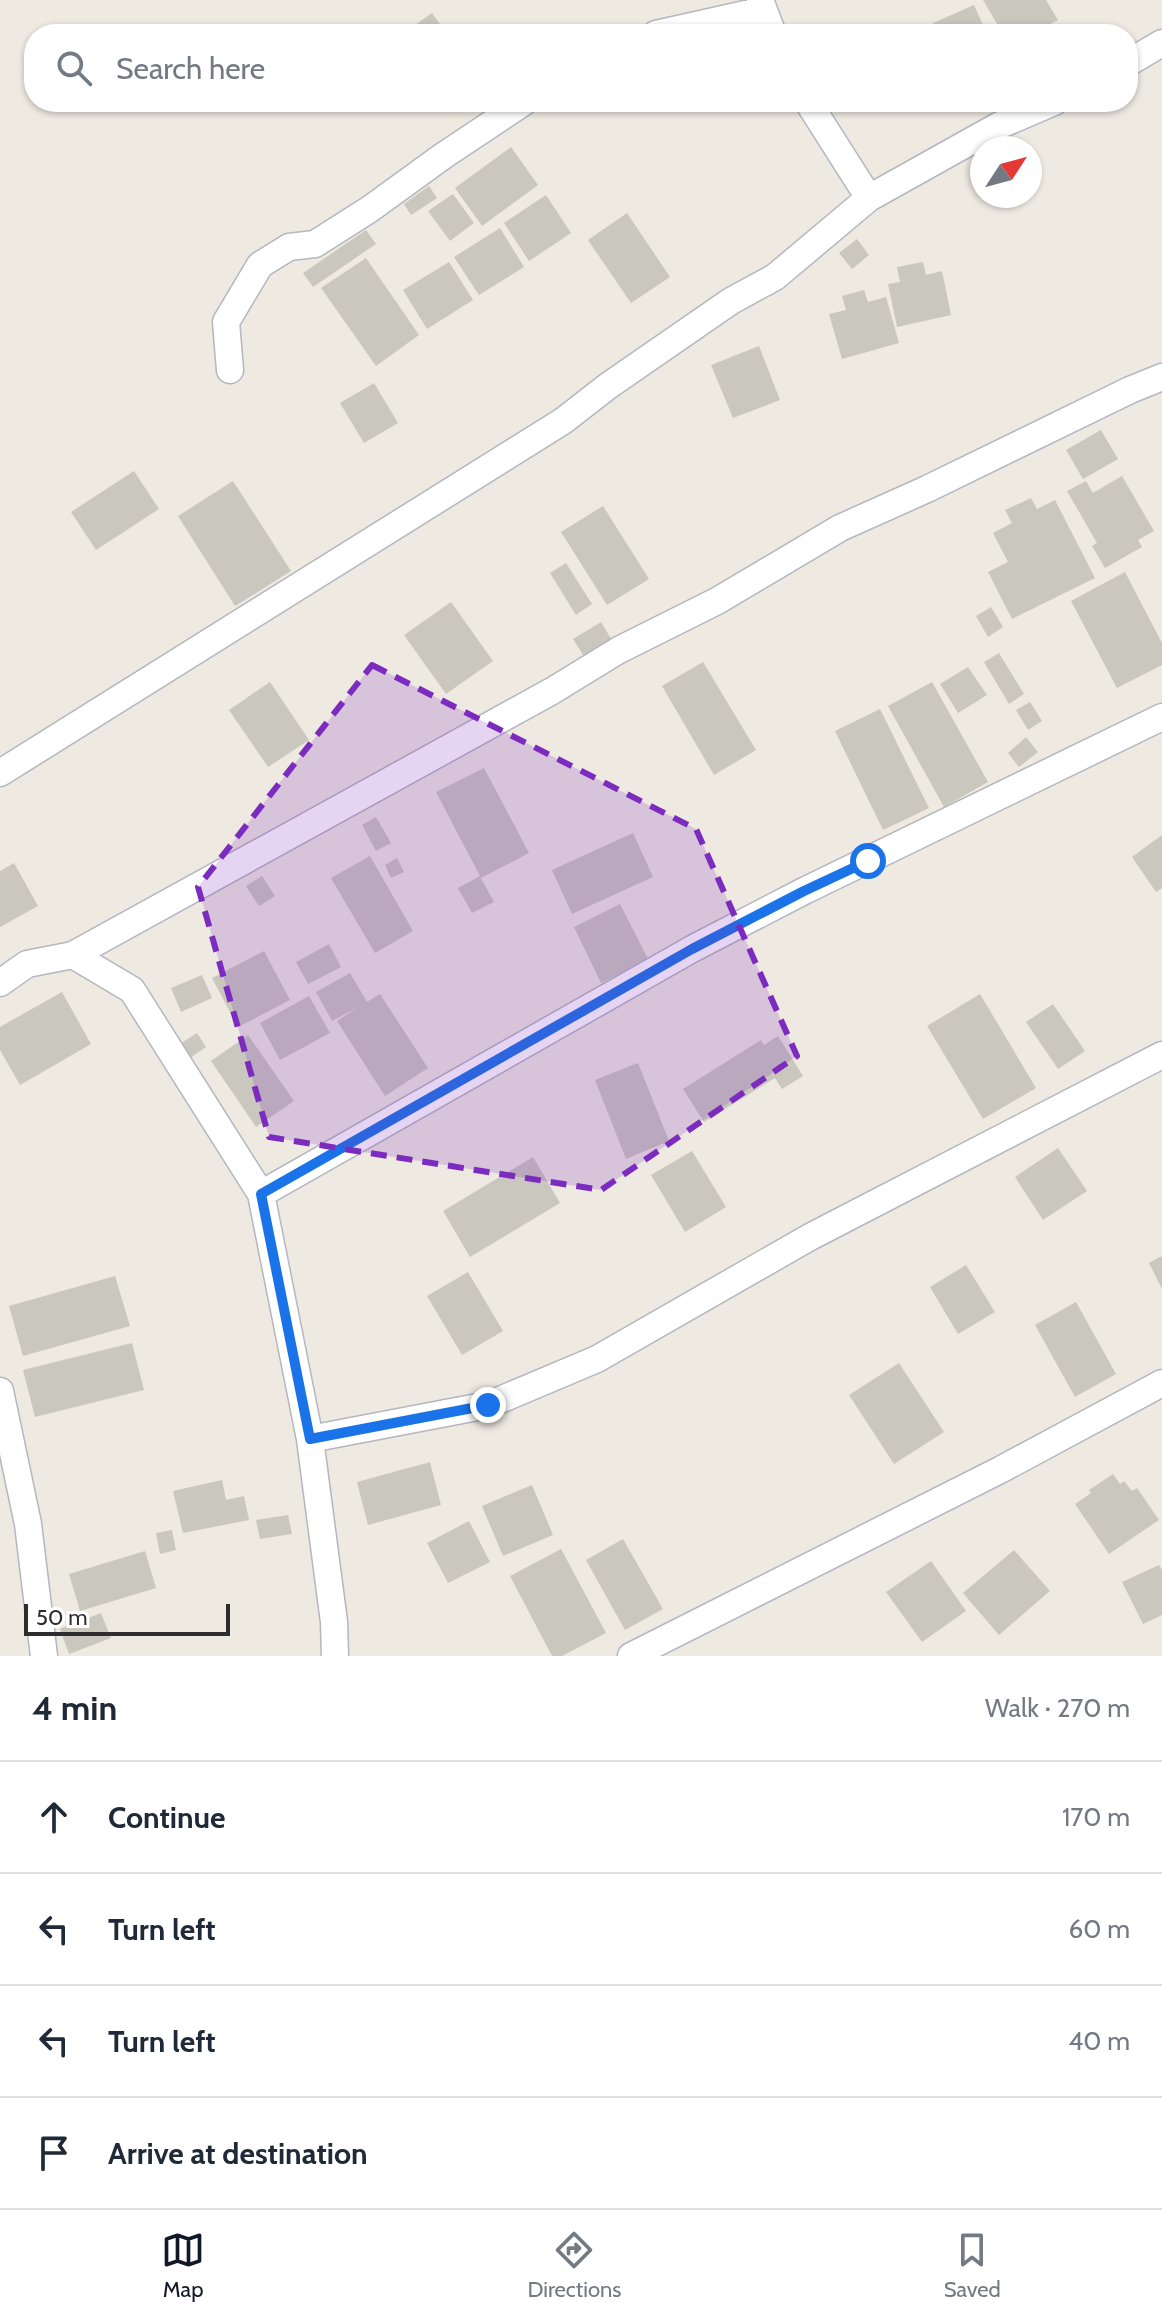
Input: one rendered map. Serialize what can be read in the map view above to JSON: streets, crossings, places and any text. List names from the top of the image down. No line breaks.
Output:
{"scale_bar":"50 m","north":"top right","page":{"search":"Search here","scale":"50 m","heading":["4 min","Walk · 270 m"],"list":[["Continue","170 m"],["Turn left","60 m"],["Turn left","40 m"],"Arrive at destination"],"nav":["Map","Directions","Saved"]}}
